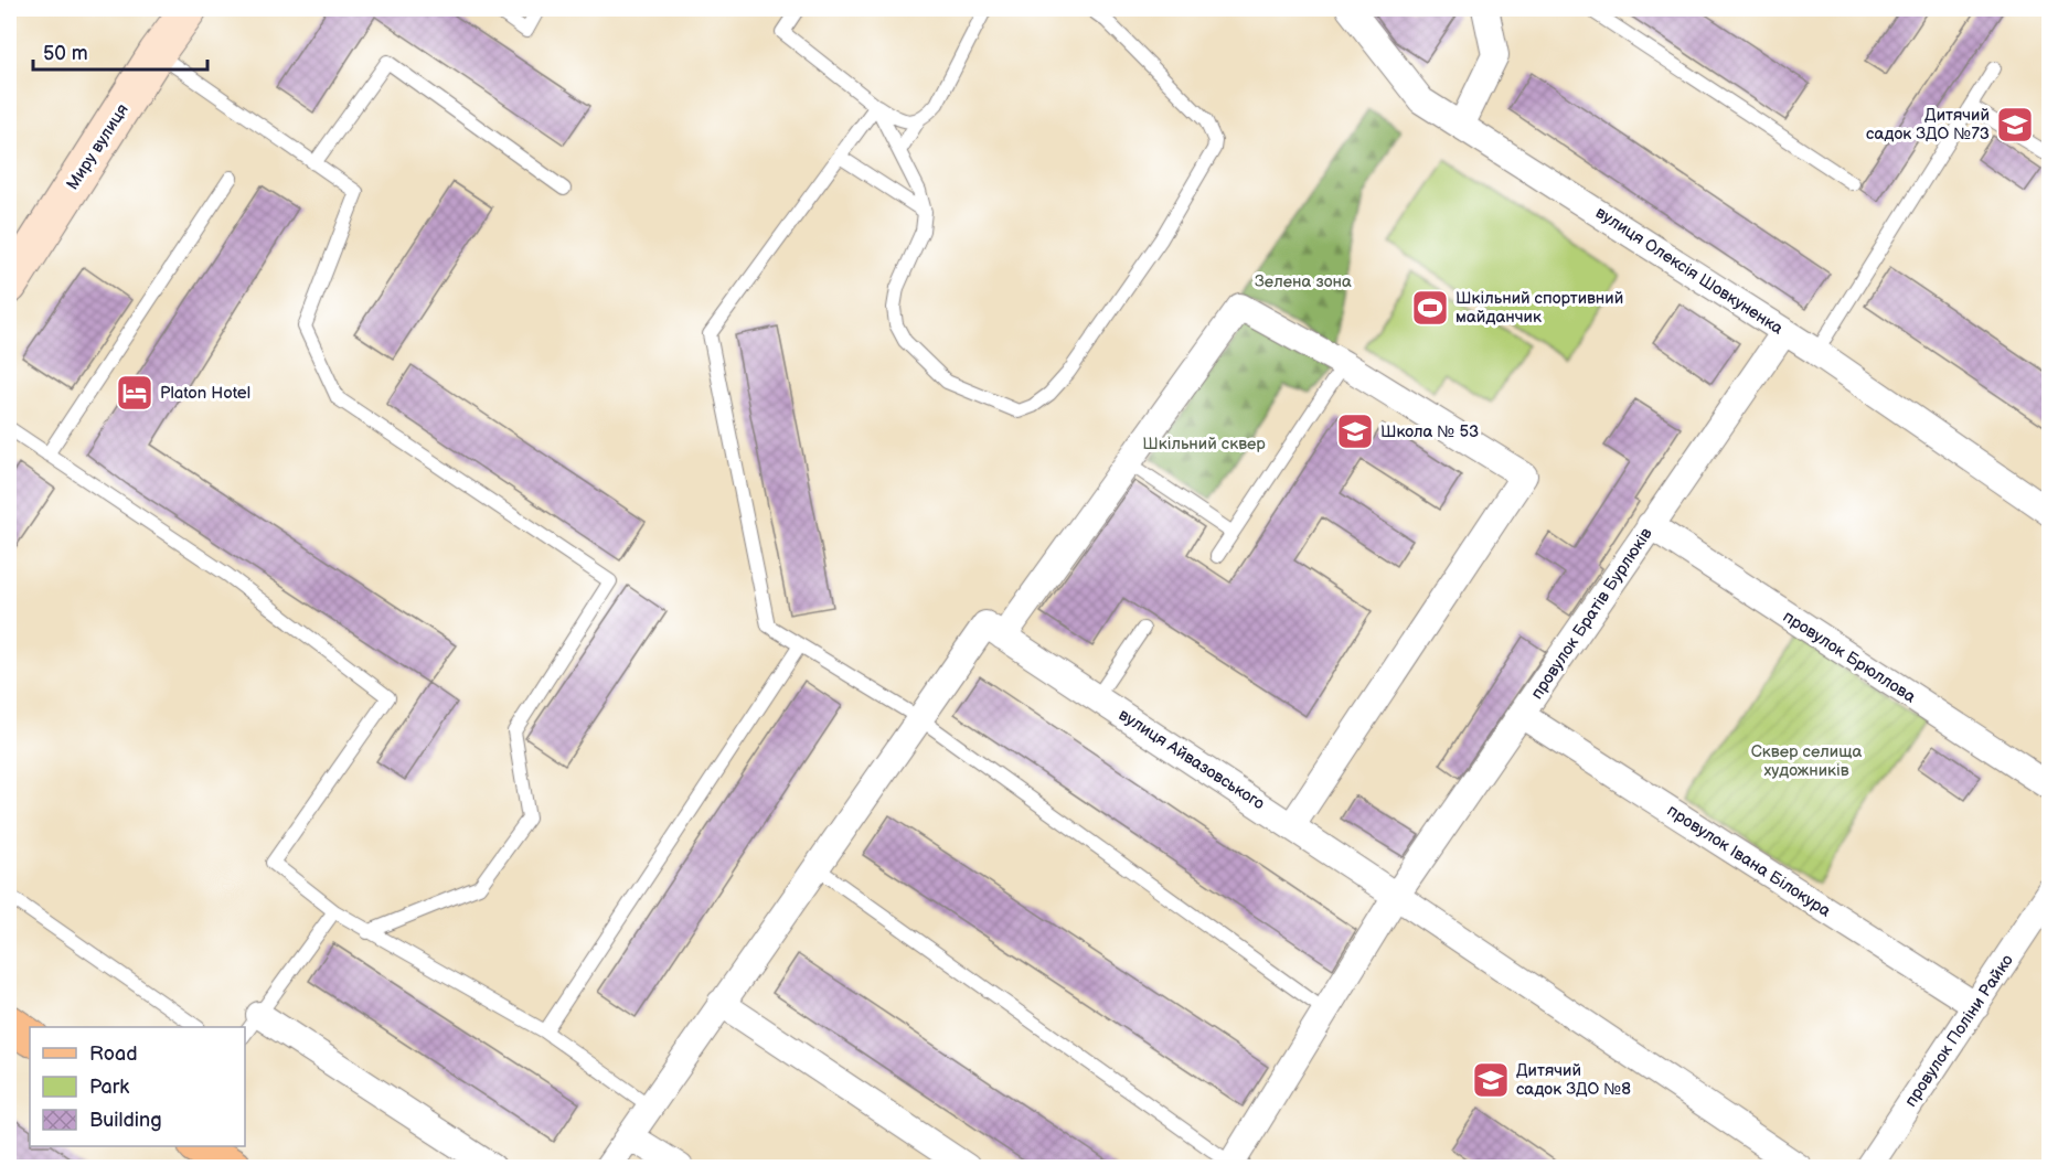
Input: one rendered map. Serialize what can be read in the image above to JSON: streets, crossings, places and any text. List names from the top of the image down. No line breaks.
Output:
{"streets":{"street":["Миру вулиця","вулиця Олексія Шовкуненка","провулок Братів Бурлюків","провулок Брюллова","вулиця Айвазовського","провулок Івана Білокура","провулок Поліни Райко"]},"crossings":[["вулиця Олексія Шовкуненка","провулок Братів Бурлюків"],["провулок Братів Бурлюків","провулок Брюллова"],["провулок Братів Бурлюків","вулиця Айвазовського"],["провулок Братів Бурлюків","провулок Івана Білокура"],["провулок Івана Білокура","провулок Поліни Райко"]],"parks":["Зелена зона","Шкільний сквер","Сквер селища художників"],"places":{"school or university":["Дитячий садок ЗДО №73","Школа № 53","Дитячий садок ЗДО №8"],"sports":["Шкільний спортивний майданчик"],"hotel":["Platon Hotel"]},"legend":["Road","Park","Building"],"scale_bar":"50 m"}
